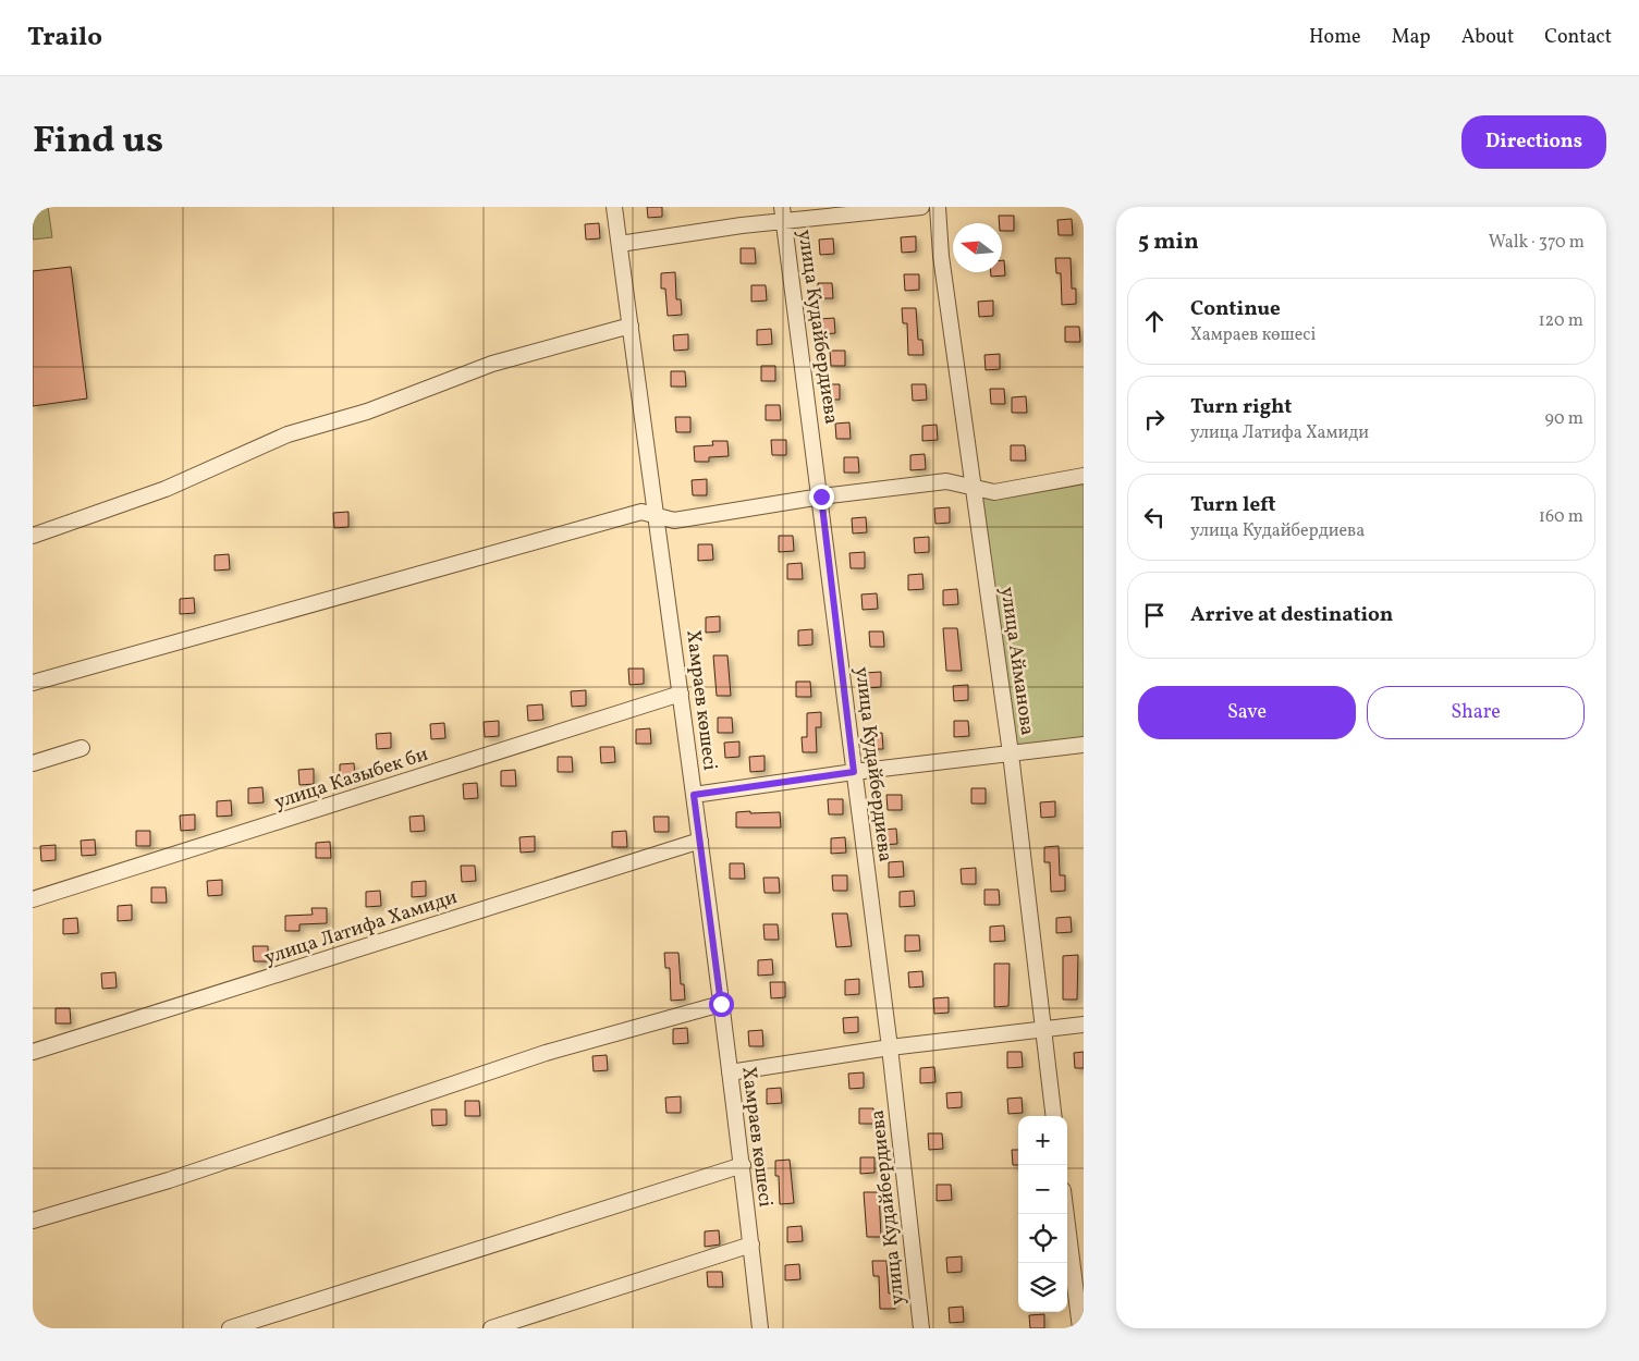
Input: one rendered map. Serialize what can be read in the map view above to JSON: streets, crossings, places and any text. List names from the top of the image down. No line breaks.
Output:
{"streets":{"street":["улица Кудайбердиева","улица Айманова","Хамраев көшесі","улица Казыбек би","улица Латифа Хамиди"]},"crossings":[["Хамраев көшесі","улица Казыбек би"],["Хамраев көшесі","улица Латифа Хамиди"]],"north":"left","page":{"header":"Trailo","nav":["Home","Map","About","Contact"],"title":"Find us","buttons":["Directions",["Save","Share"]],"heading":["5 min","Walk · 370 m"],"list":[["Continue","Хамраев көшесі","120 m"],["Turn right","улица Латифа Хамиди","90 m"],["Turn left","улица Кудайбердиева","160 m"],"Arrive at destination"],"map_buttons":["+","−"]}}
